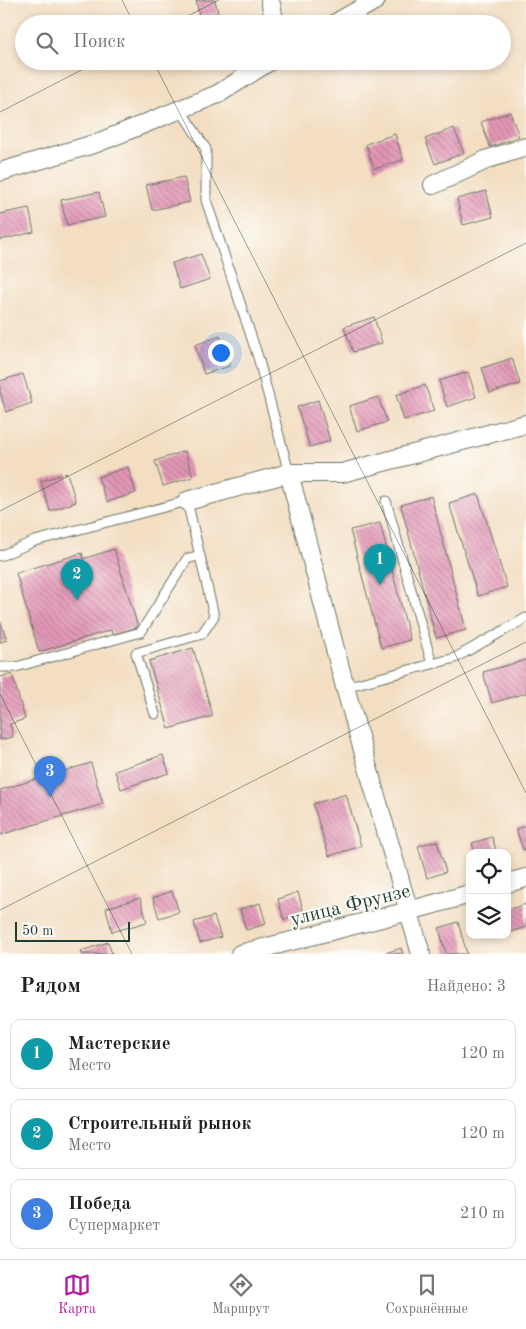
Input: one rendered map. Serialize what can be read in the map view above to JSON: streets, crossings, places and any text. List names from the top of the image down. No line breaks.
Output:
{"streets":{"street":["улица Фрунзе"]},"scale_bar":"50 m","page":{"search":"Поиск","pins":["1","2","3"],"scale":"50 m","heading":["Рядом","Найдено: 3"],"list":[{"mark":"1","name":"Мастерские","note":"Место","value":"120 m"},{"mark":"2","name":"Строительный рынок","note":"Место","value":"120 m"},{"mark":"3","name":"Победа","note":"Супермаркет","value":"210 m"}],"nav":["Карта","Маршрут","Сохранённые"]}}
